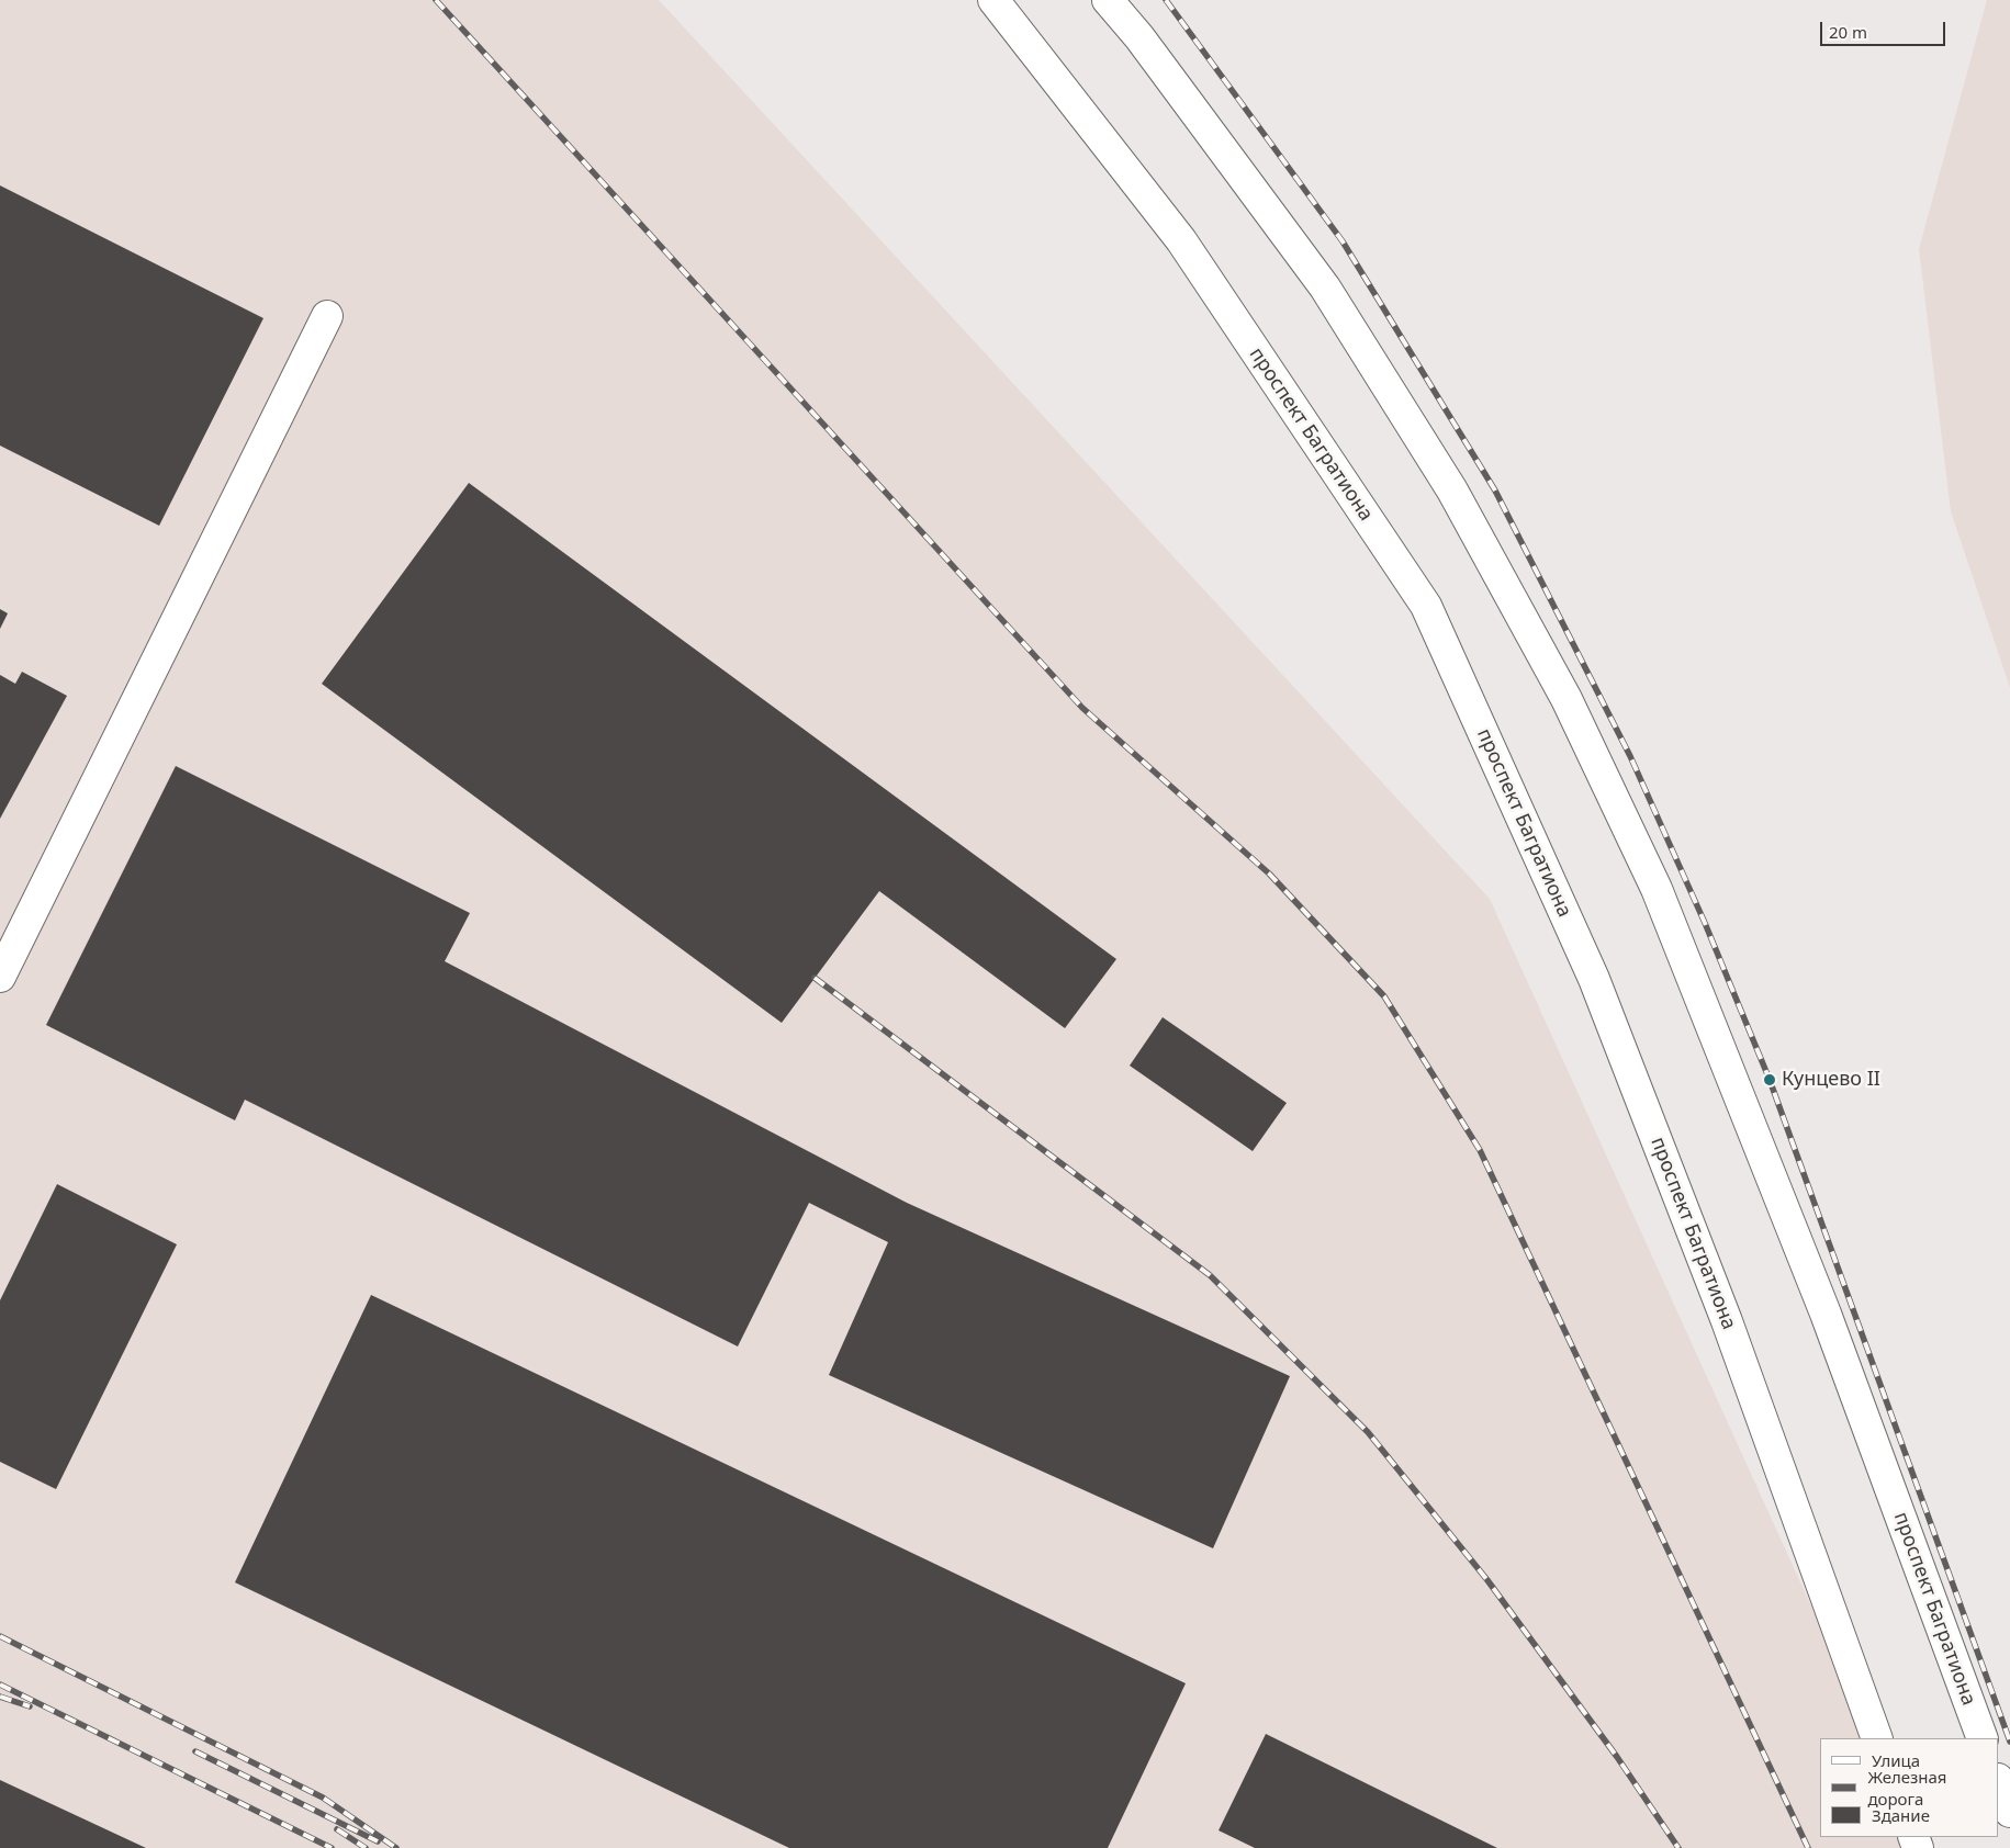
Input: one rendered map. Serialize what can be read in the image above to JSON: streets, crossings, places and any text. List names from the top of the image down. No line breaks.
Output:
{"streets":{"main road":["проспект Багратиона"]},"places":["Кунцево II"],"legend":["Улица","Железная дорога","Здание"],"scale_bar":"20 m"}
